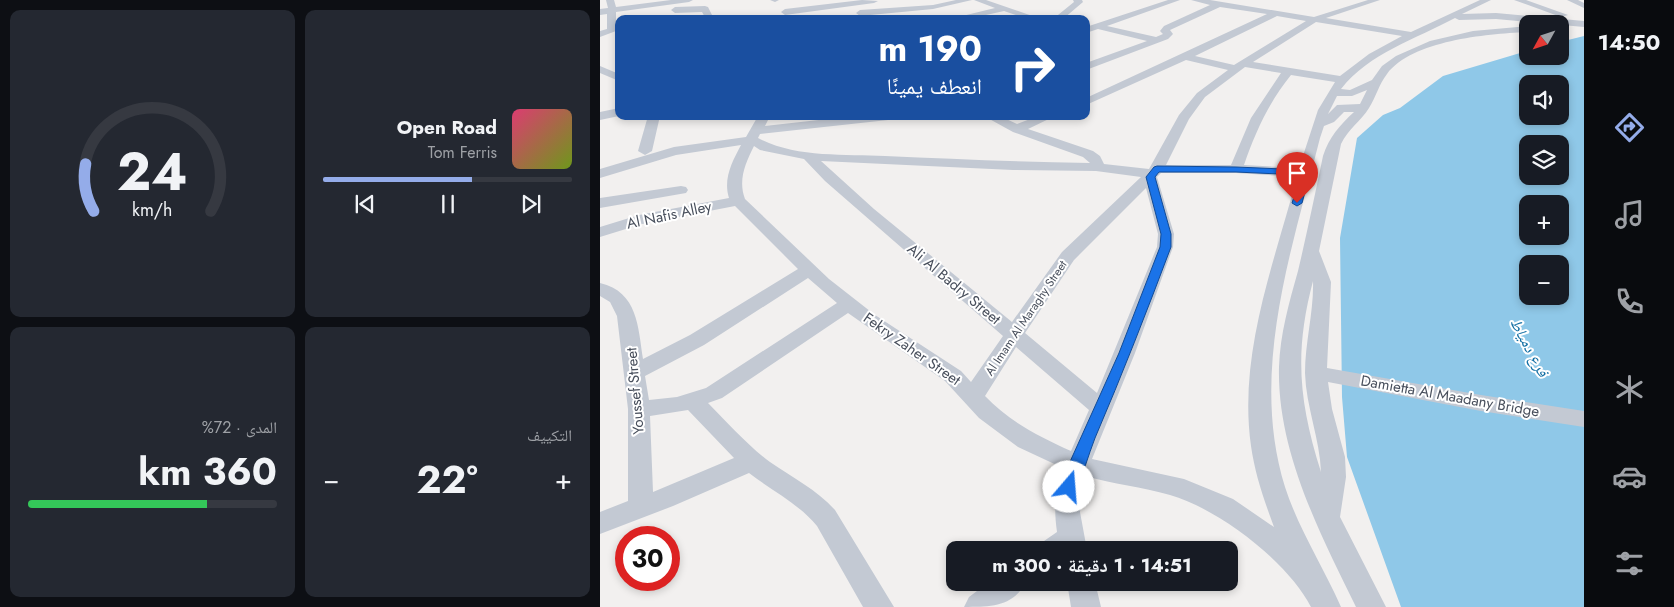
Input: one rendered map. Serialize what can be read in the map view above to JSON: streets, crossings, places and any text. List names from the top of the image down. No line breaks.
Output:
{"streets":{"street":["Al Nafis Alley","Ali Al Badry Street","Al Imam Al Maraghy Street","Fekry Zaher Street","Youssef Street","Damietta Al Maadany Bridge"]},"crossings":[["Al Nafis Alley","Fekry Zaher Street"],["Ali Al Badry Street","Al Imam Al Maraghy Street"],["Al Imam Al Maraghy Street","Fekry Zaher Street"]],"water":["فرع دمياط"],"north":"bottom left","page":{"tabs":"14:50","map_buttons":["+","−"],"turn":["190 m","انعطف يمينًا"],"song":["Open Road","Tom Ferris"],"tile":["التكييف",["المدى · 72%","360 km"]],"heat":["−","22°","+"],"limit":"30","trip":"14:51 · 1 دقيقة · 300 m","gauge":["24","km/h"]}}
